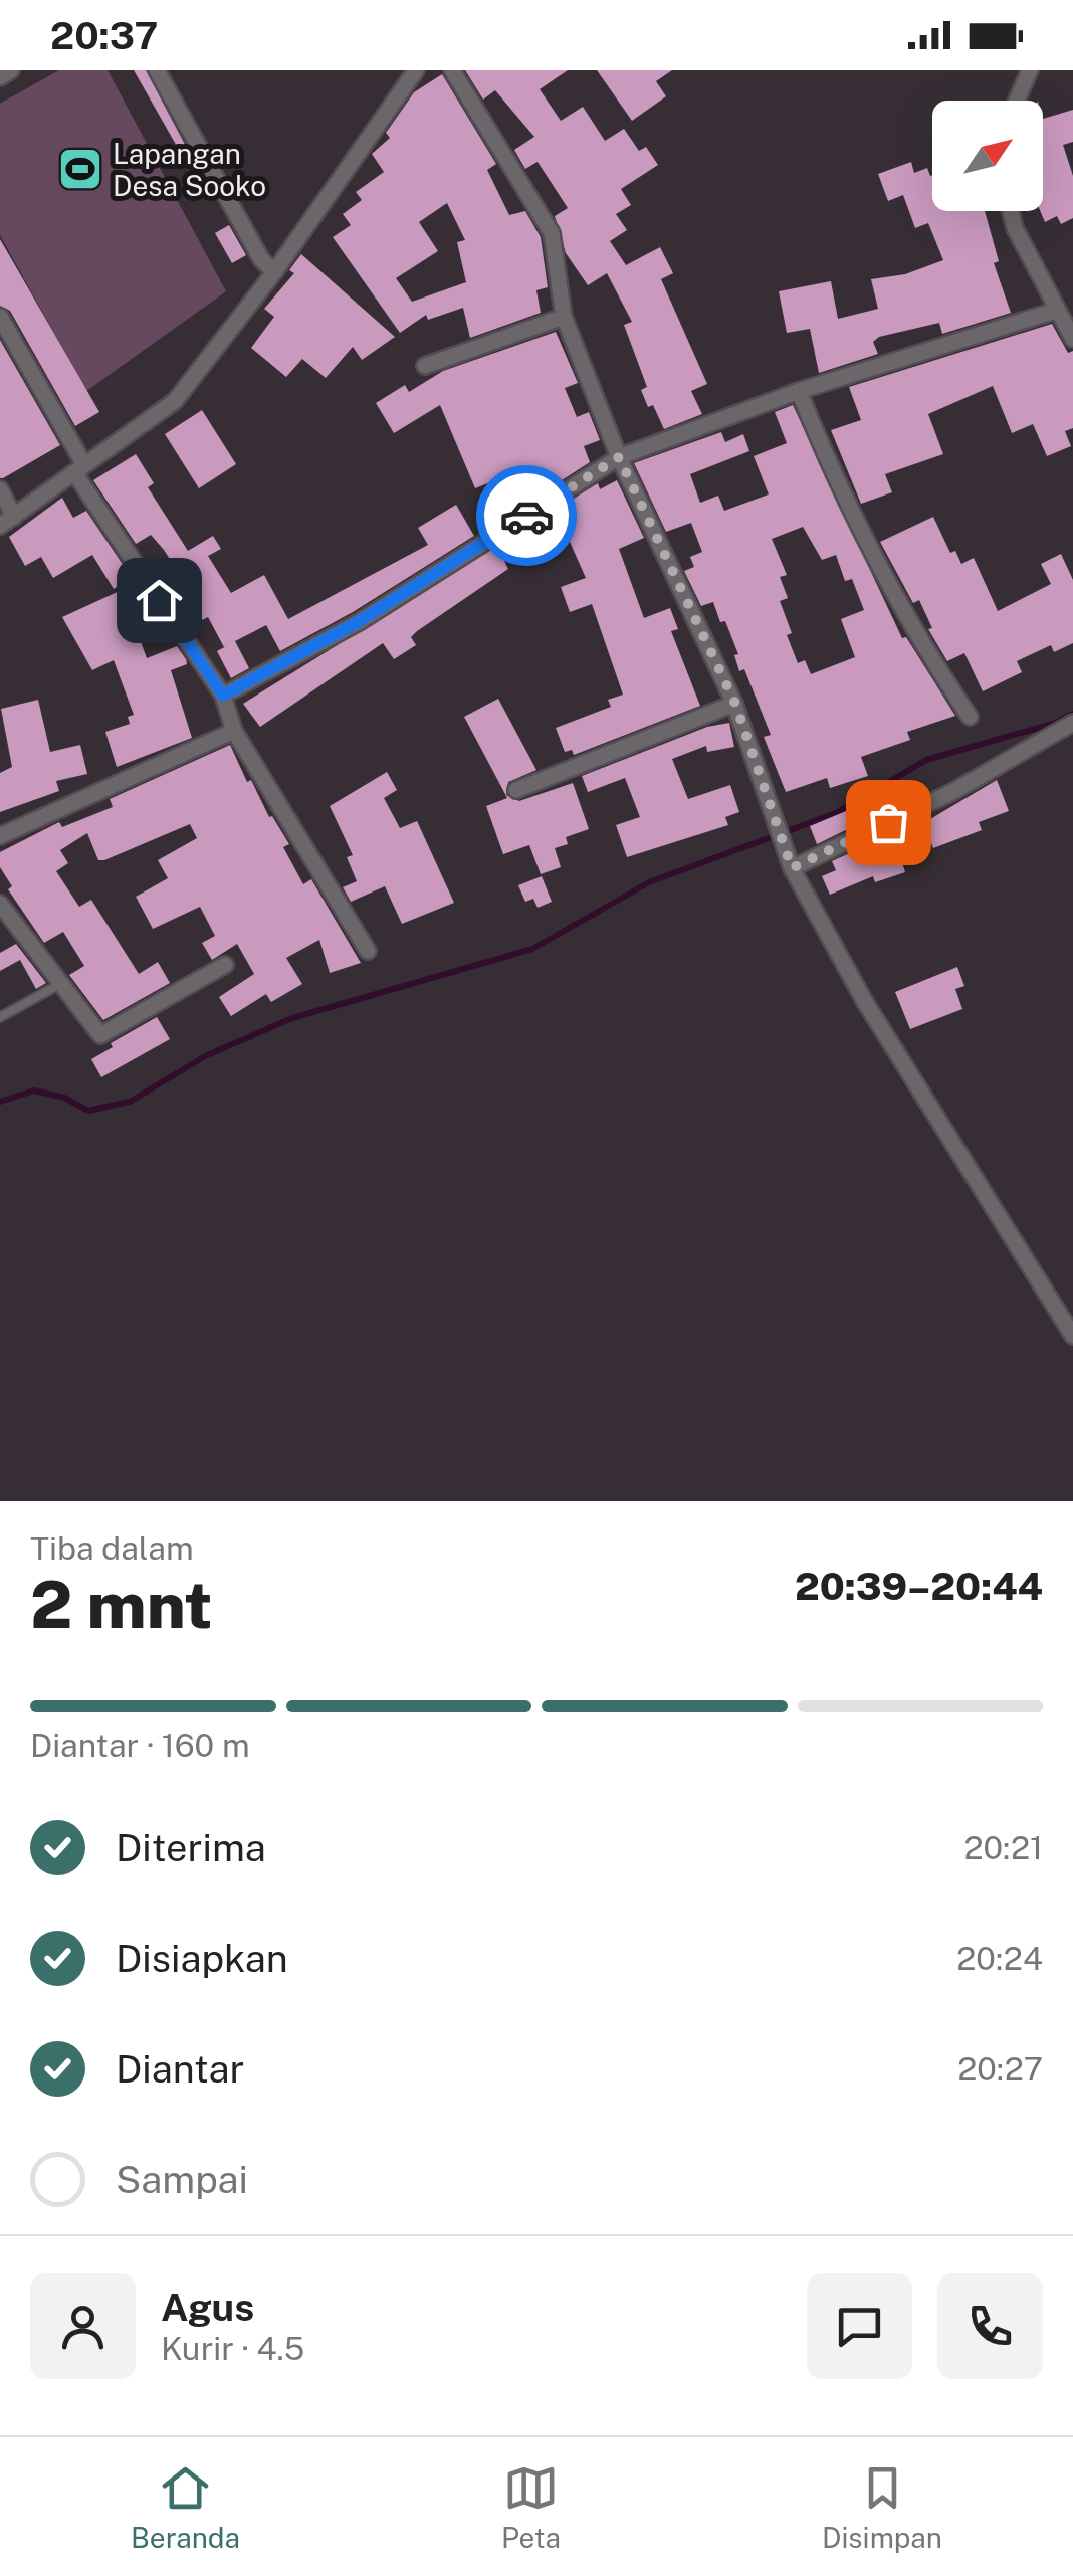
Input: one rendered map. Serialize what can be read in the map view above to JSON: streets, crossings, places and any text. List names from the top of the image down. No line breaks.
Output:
{"places":{"sports":["Lapangan Desa Sooko"]},"north":"top right","page":{"status":"20:37","heading":["2 mnt","Tiba dalam","20:39–20:44"],"panel":["Agus","Kurir · 4.5"],"bar":"Diantar · 160 m","list":[["Diterima","20:21"],["Disiapkan","20:24"],["Diantar","20:27"],"Sampai"],"tabs":["Beranda","Peta","Disimpan"]}}
